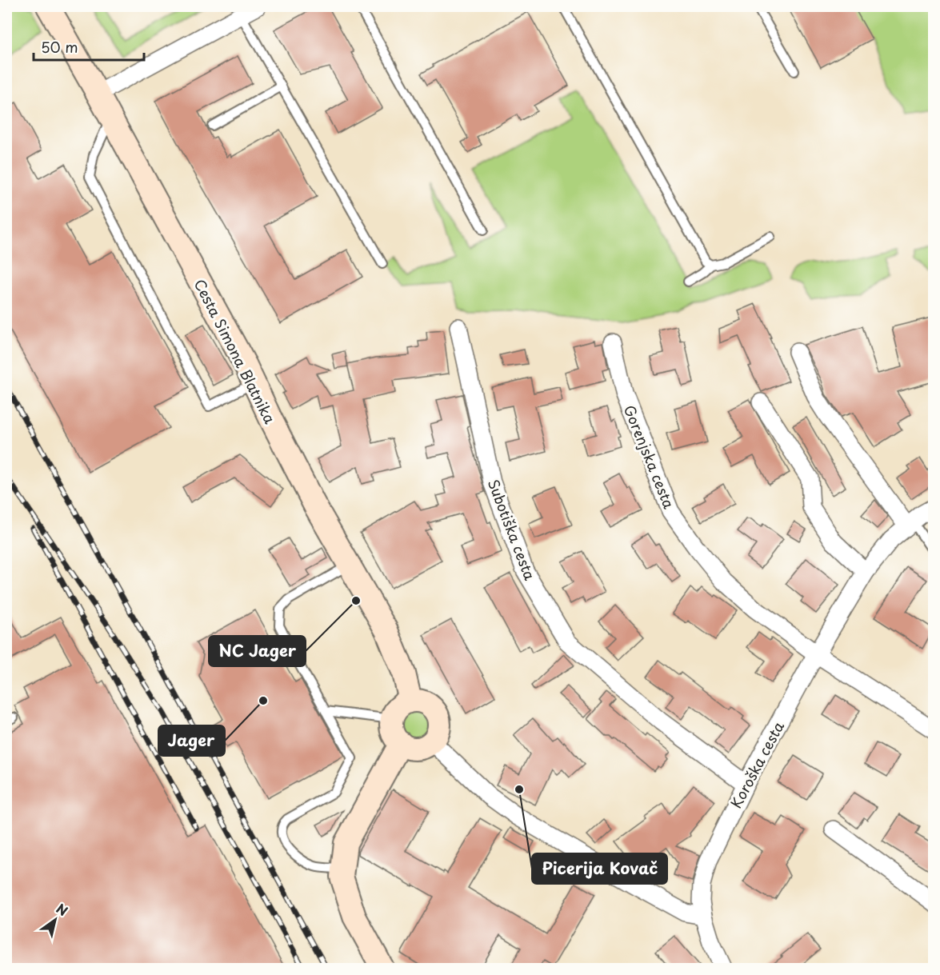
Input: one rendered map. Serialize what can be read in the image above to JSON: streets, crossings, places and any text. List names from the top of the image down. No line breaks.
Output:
{"streets":{"street":["Cesta Simona Blatnika","Gorenjska cesta","Subotiška cesta","Koroška cesta"]},"crossings":[["Gorenjska cesta","Koroška cesta"],["Subotiška cesta","Koroška cesta"]],"places":["NC Jager","Jager","Picerija Kovač"],"scale_bar":"50 m","north":"top right"}
